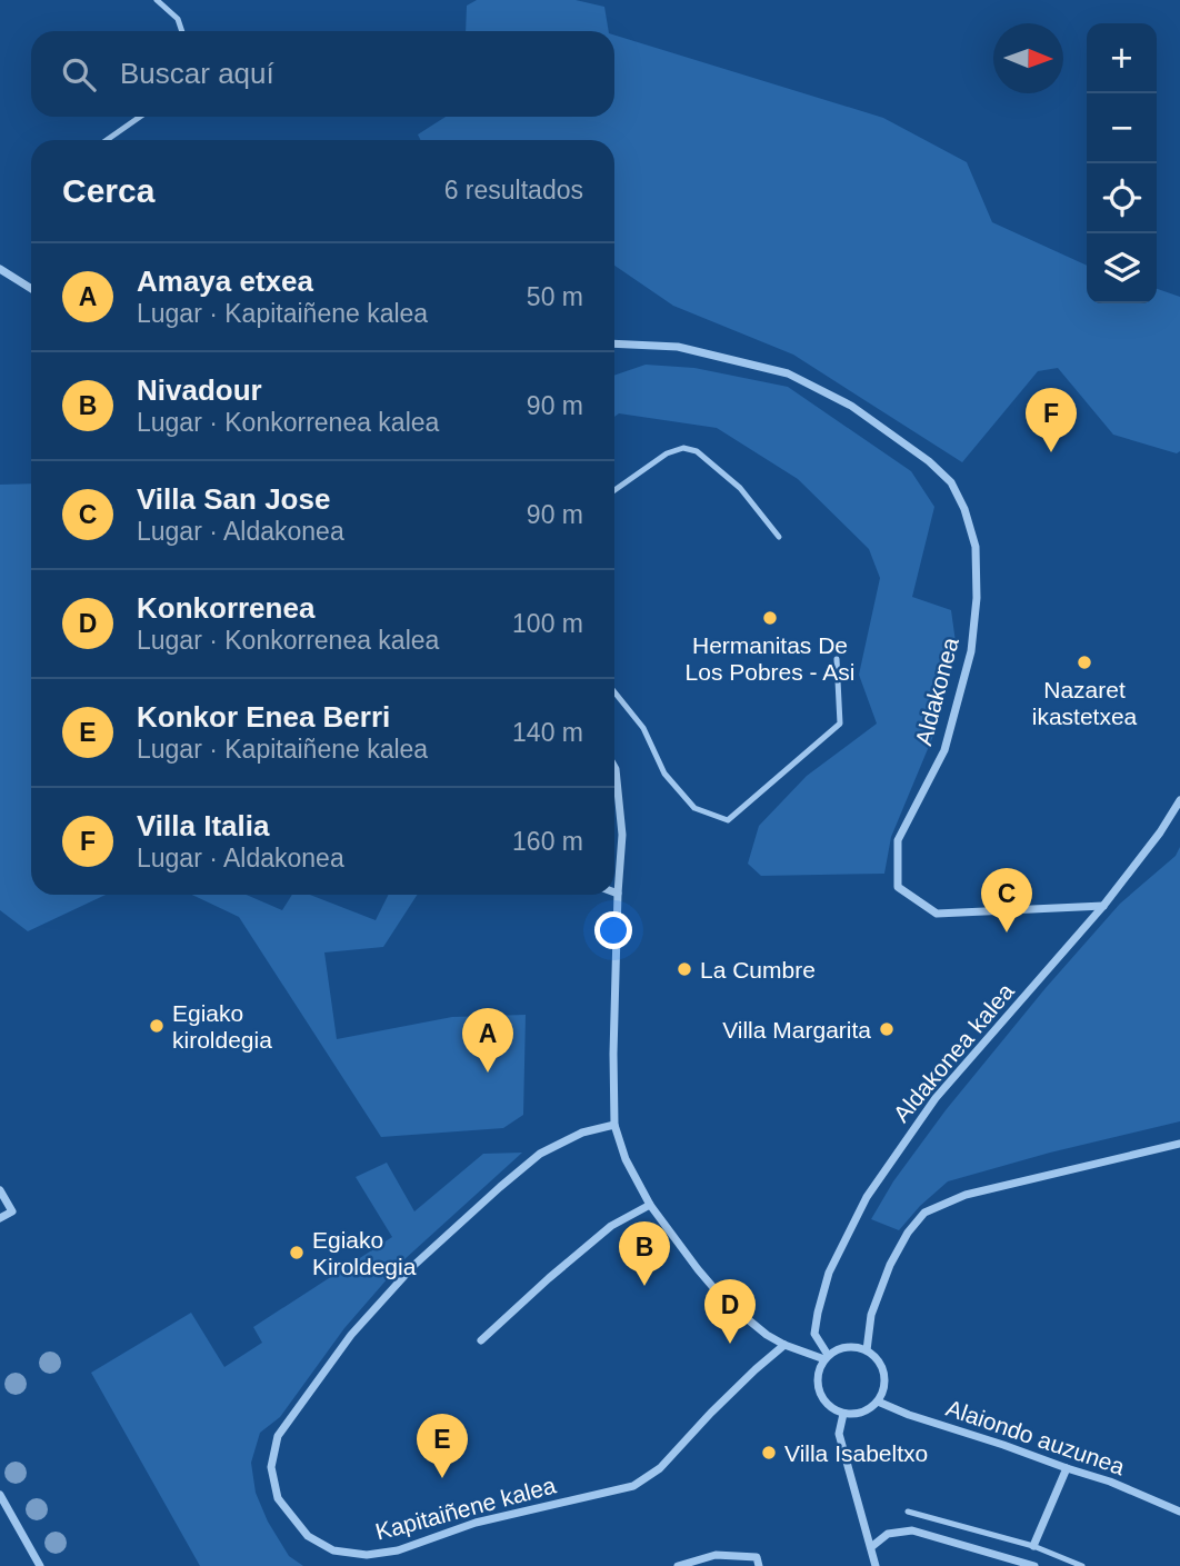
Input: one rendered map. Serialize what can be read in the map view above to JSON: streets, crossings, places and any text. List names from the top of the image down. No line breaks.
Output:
{"streets":{"street":["Aldakonea","Aldakonea kalea","Alaiondo auzunea","Kapitaiñene kalea"]},"crossings":[["Aldakonea","Aldakonea kalea"],["Aldakonea kalea","Alaiondo auzunea"]],"places":["Hermanitas De Los Pobres - Asi","Nazaret ikastetxea","La Cumbre","Egiako kiroldegia","Villa Margarita","Egiako Kiroldegia","Villa Isabeltxo"],"north":"right","page":{"map_buttons":["+","−"],"search":"Buscar aquí","heading":["Cerca","6 resultados"],"list":[{"mark":"A","name":"Amaya etxea","note":"Lugar · Kapitaiñene kalea","value":"50 m"},{"mark":"B","name":"Nivadour","note":"Lugar · Konkorrenea kalea","value":"90 m"},{"mark":"C","name":"Villa San Jose","note":"Lugar · Aldakonea","value":"90 m"},{"mark":"D","name":"Konkorrenea","note":"Lugar · Konkorrenea kalea","value":"100 m"},{"mark":"E","name":"Konkor Enea Berri","note":"Lugar · Kapitaiñene kalea","value":"140 m"},{"mark":"F","name":"Villa Italia","note":"Lugar · Aldakonea","value":"160 m"}],"pins":["F","C","A","B","D","E"]}}
